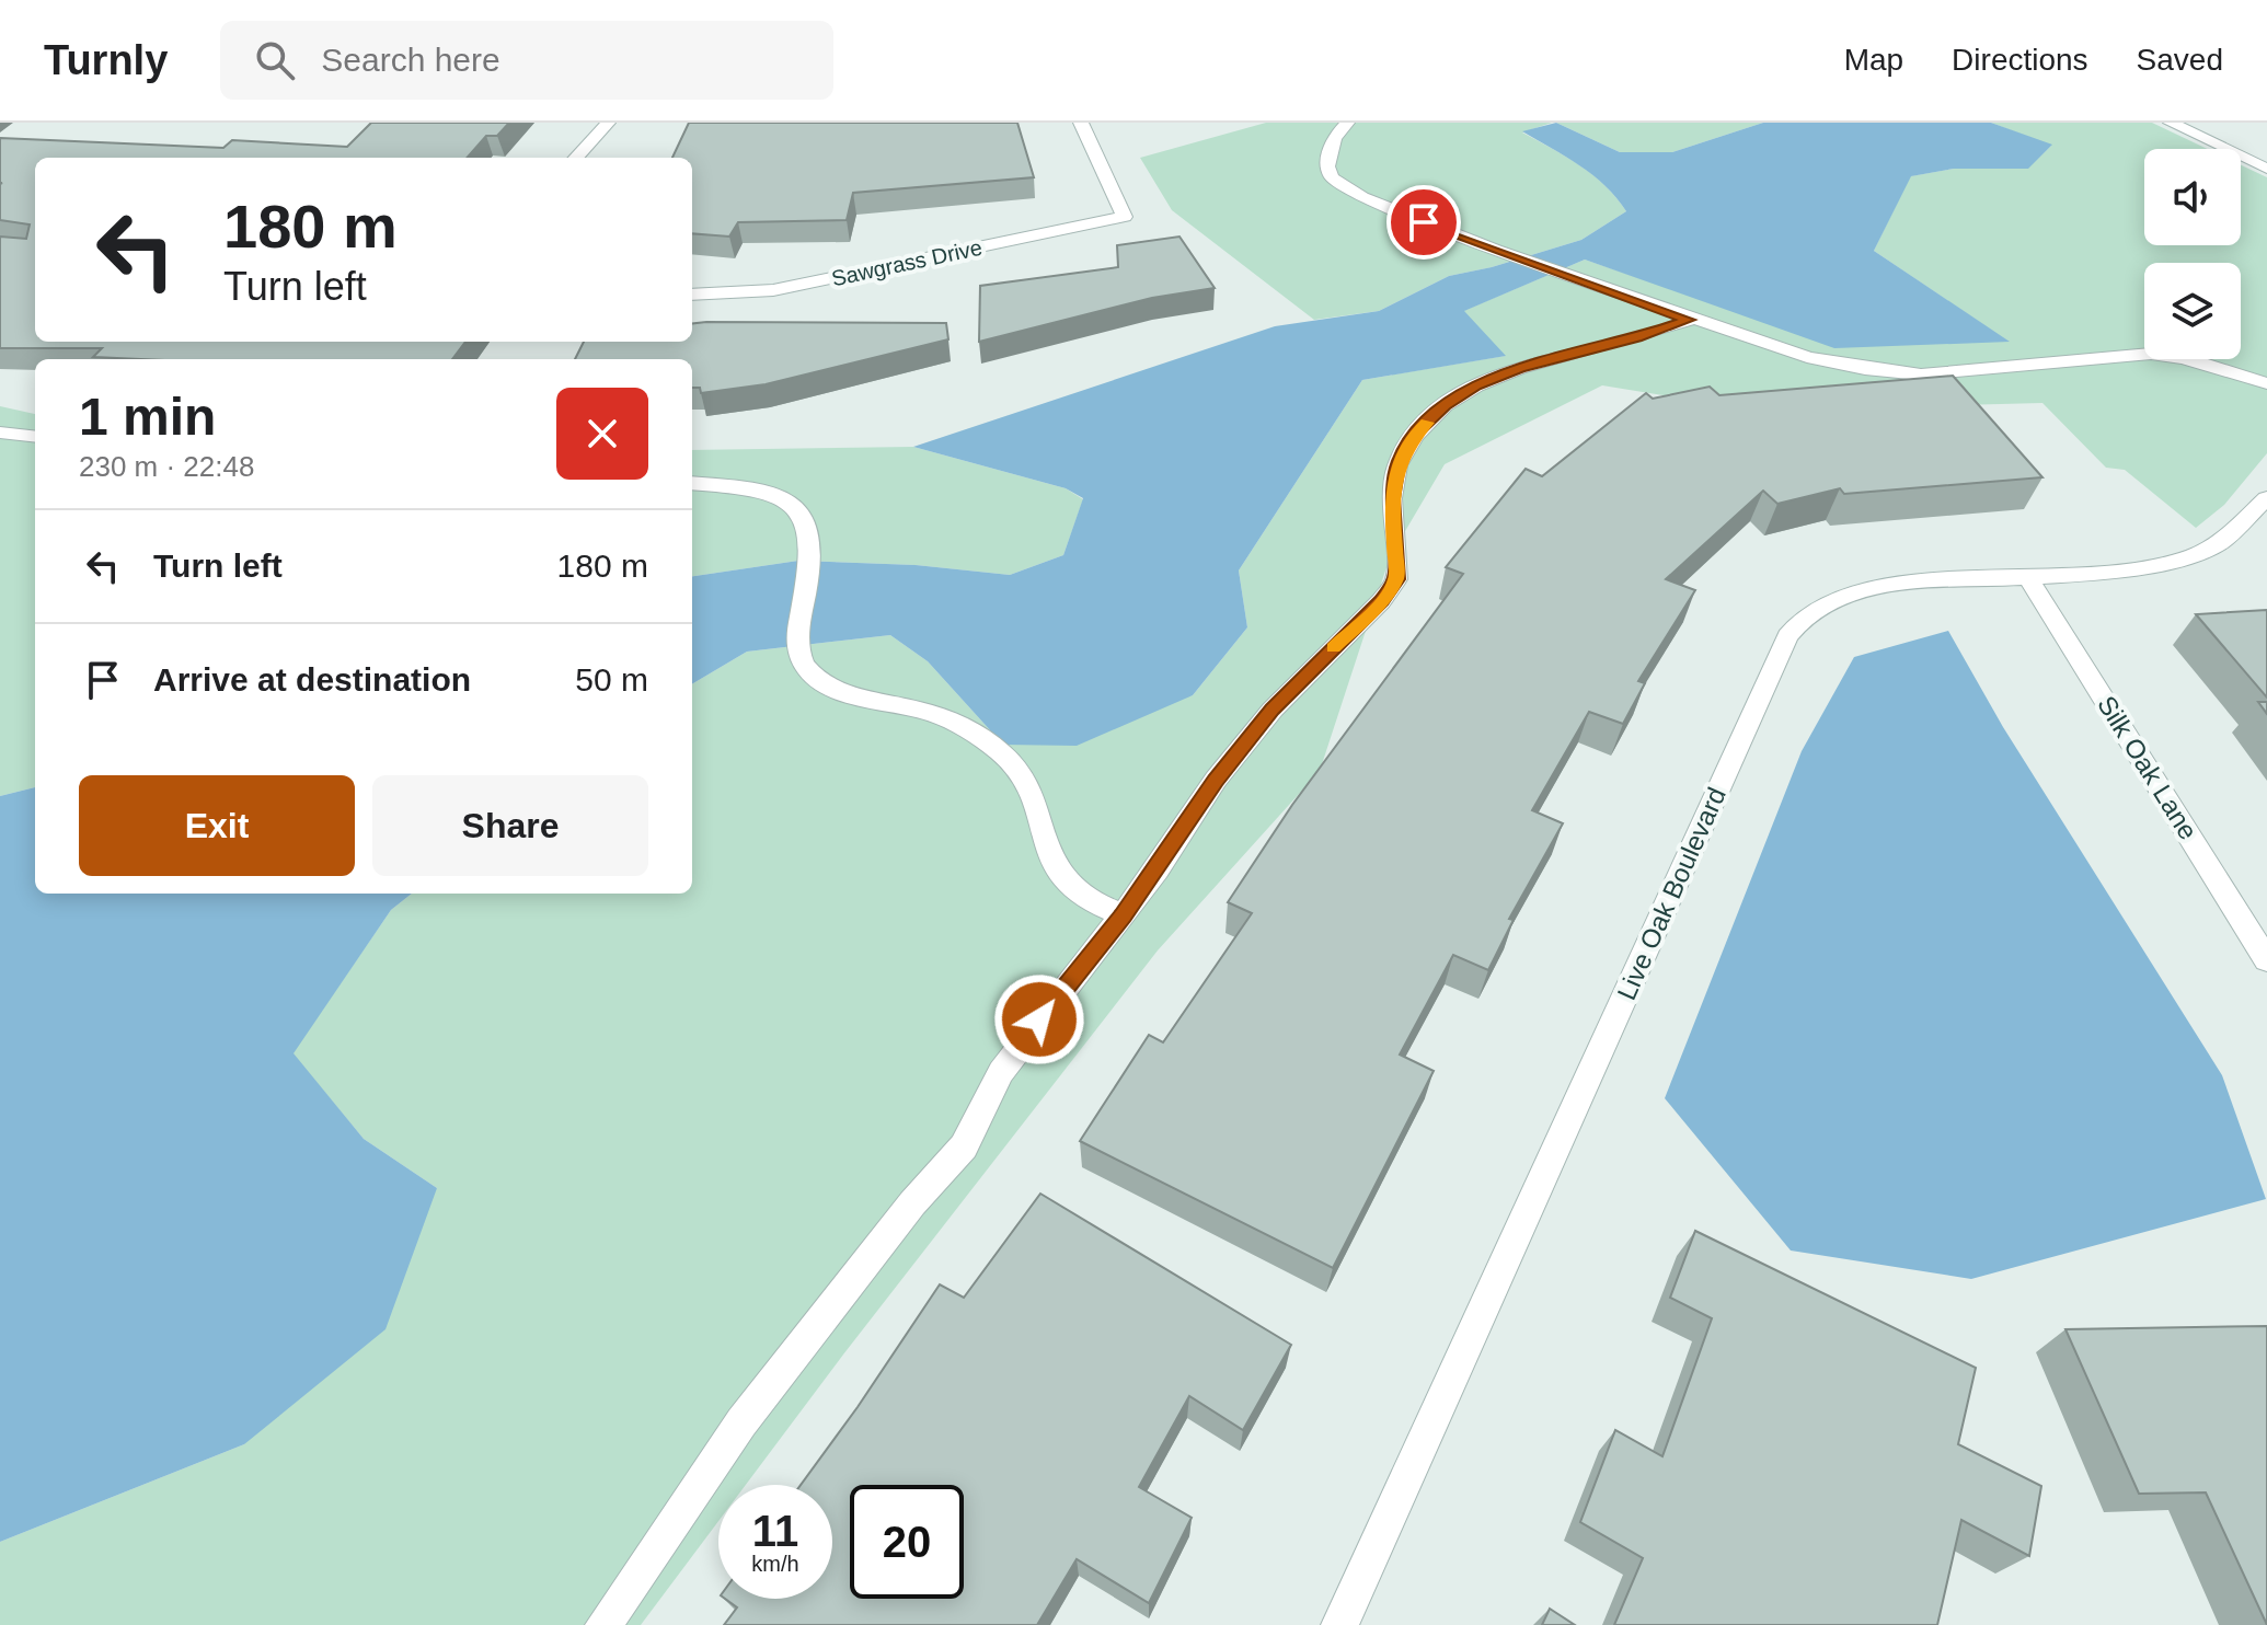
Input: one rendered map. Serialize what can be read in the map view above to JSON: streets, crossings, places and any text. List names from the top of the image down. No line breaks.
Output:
{"streets":{"street":["Sawgrass Drive","Silk Oak Lane","Live Oak Boulevard"]},"crossings":[["Silk Oak Lane","Live Oak Boulevard"]],"page":{"header":"Turnly","search":"Search here","nav":["Map","Directions","Saved"],"turn":["180 m","Turn left"],"heading":["1 min","230 m · 22:48"],"list":[{"name":"Turn left","value":"180 m"},{"name":"Arrive at destination","value":"50 m"}],"buttons":["Exit","Share"],"speed":"11 km/h","limit":"20"}}
